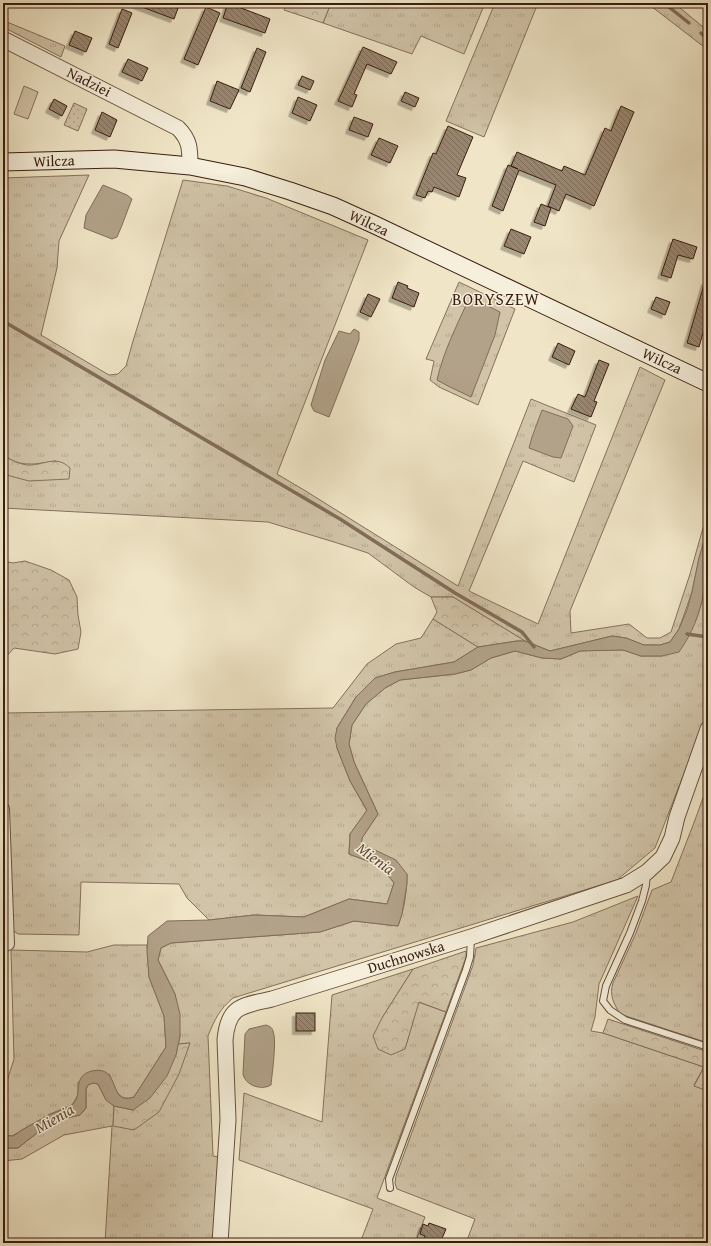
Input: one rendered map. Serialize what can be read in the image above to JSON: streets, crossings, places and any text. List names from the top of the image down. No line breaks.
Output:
{"streets":{"main road":["Wilcza"],"street":["Nadziei","Duchnowska"]},"crossings":[["Nadziei","Wilcza"]],"districts":["BORYSZEW"],"water":["Mienia"]}
